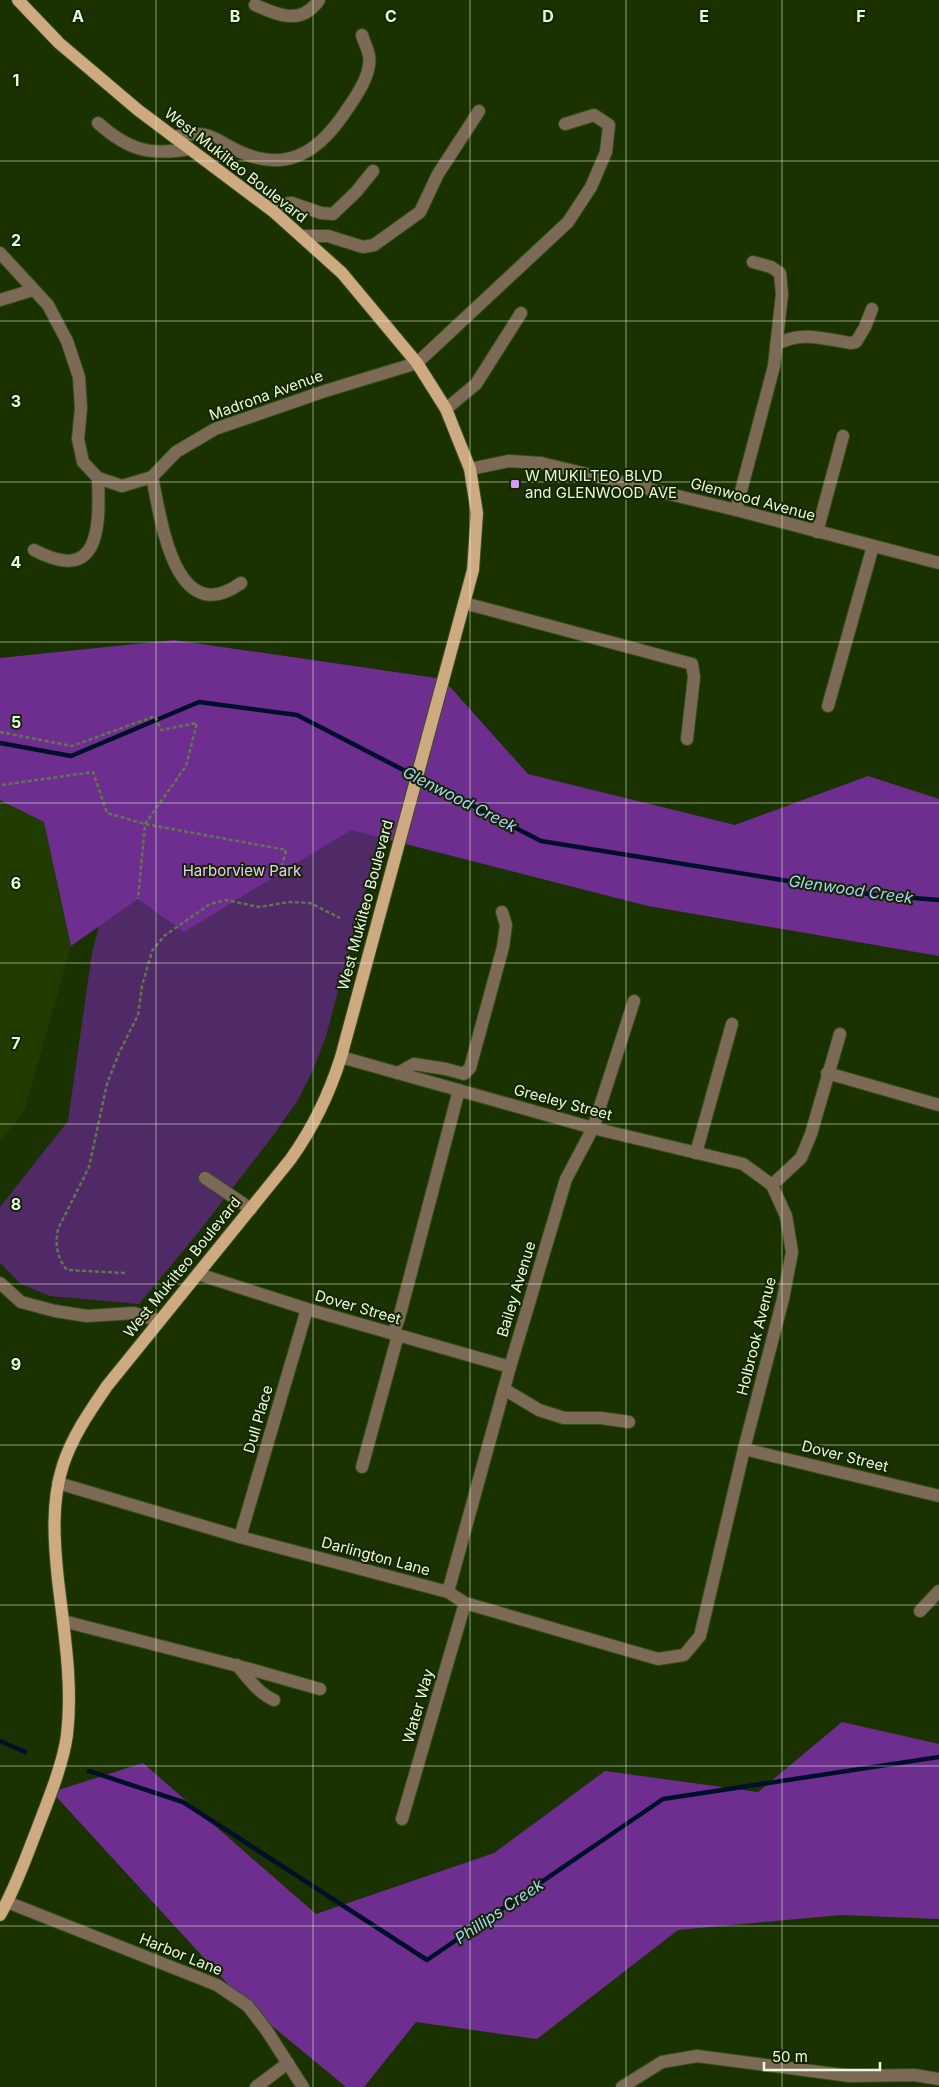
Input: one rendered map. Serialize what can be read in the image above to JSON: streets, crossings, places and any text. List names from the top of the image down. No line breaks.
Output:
{"streets":{"main road":["West Mukilteo Boulevard"],"street":["Madrona Avenue","Glenwood Avenue","Greeley Street","Bailey Avenue","Dover Street","Holbrook Avenue","Dull Place","Darlington Lane","Water Way","Harbor Lane"]},"crossings":[["West Mukilteo Boulevard","Madrona Avenue"],["West Mukilteo Boulevard","Glenwood Avenue"],["West Mukilteo Boulevard","Greeley Street"],["West Mukilteo Boulevard","Dover Street"],["West Mukilteo Boulevard","Darlington Lane"],["West Mukilteo Boulevard","Harbor Lane"],["Greeley Street","Bailey Avenue"],["Greeley Street","Holbrook Avenue"],["Bailey Avenue","Dover Street"],["Bailey Avenue","Darlington Lane"],["Dover Street","Holbrook Avenue"],["Dover Street","Dull Place"],["Holbrook Avenue","Darlington Lane"],["Dull Place","Darlington Lane"],["Darlington Lane","Water Way"]],"water":["Glenwood Creek","Phillips Creek"],"parks":["Harborview Park"],"places":{"transit":["W MUKILTEO BLVD and GLENWOOD AVE"]},"scale_bar":"50 m","grid":{"columns":["A","B","C","D","E","F"],"rows":["1","2","3","4","5","6","7","8","9"]}}
